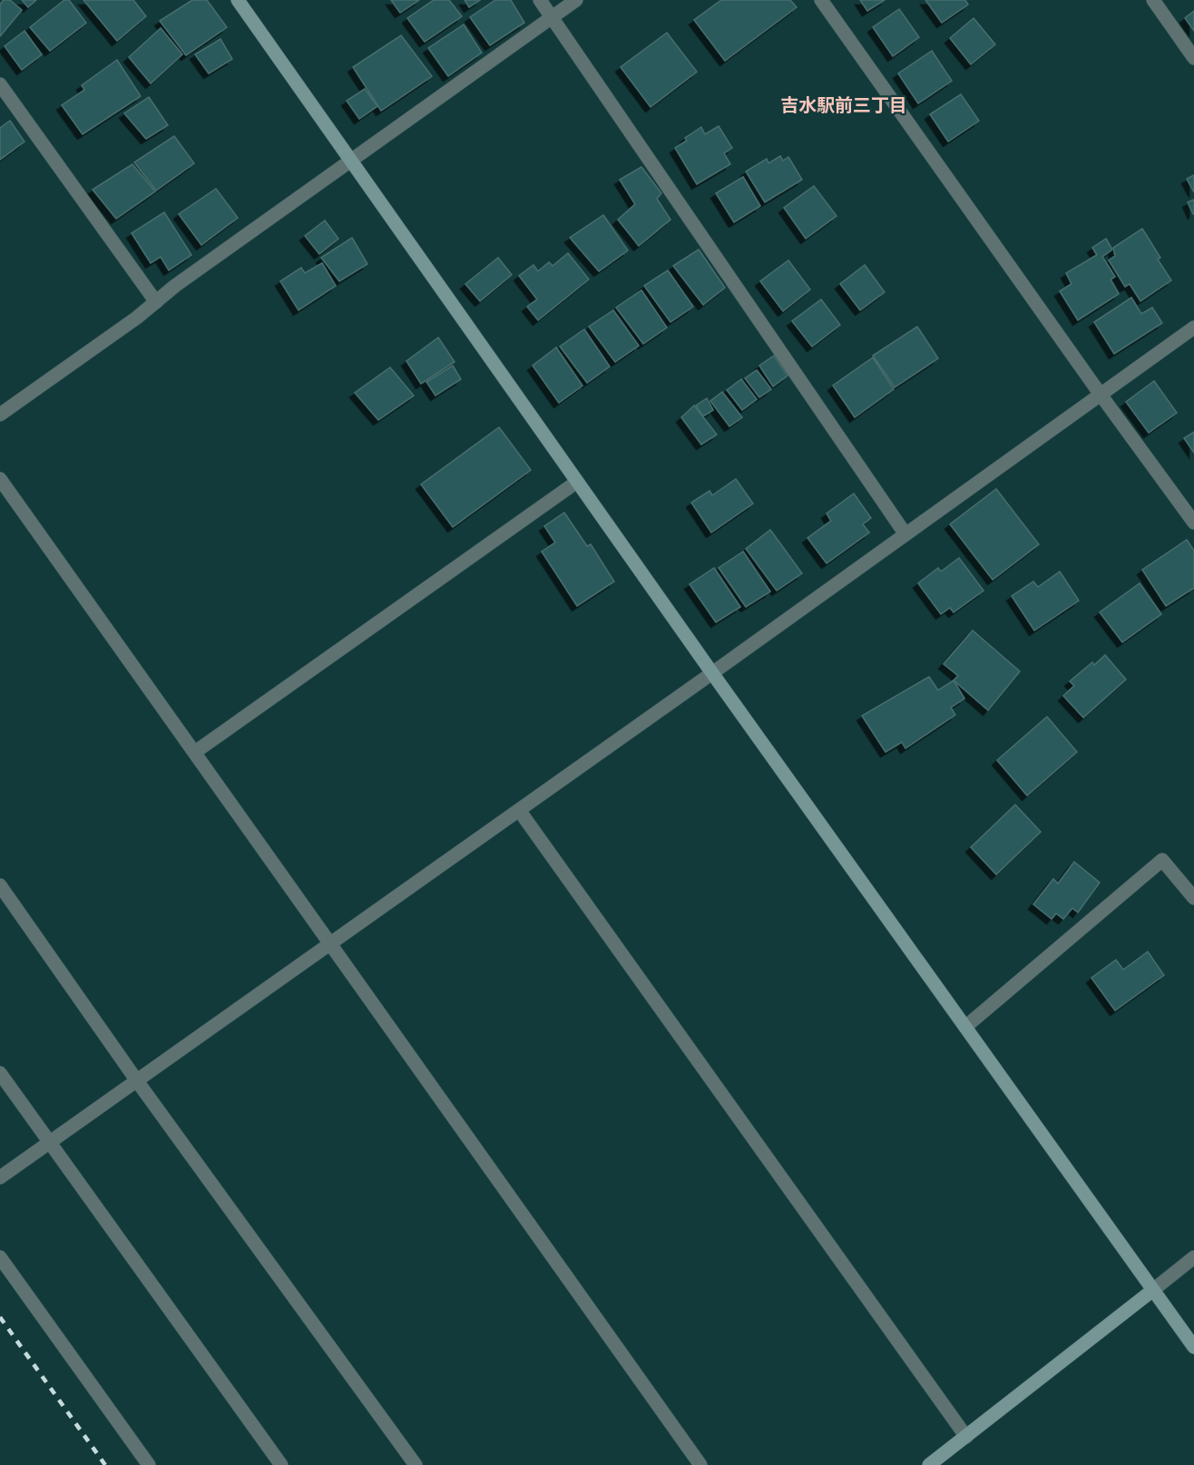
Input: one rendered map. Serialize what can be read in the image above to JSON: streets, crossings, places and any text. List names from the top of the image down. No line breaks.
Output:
{"districts":["吉水駅前三丁目"]}
